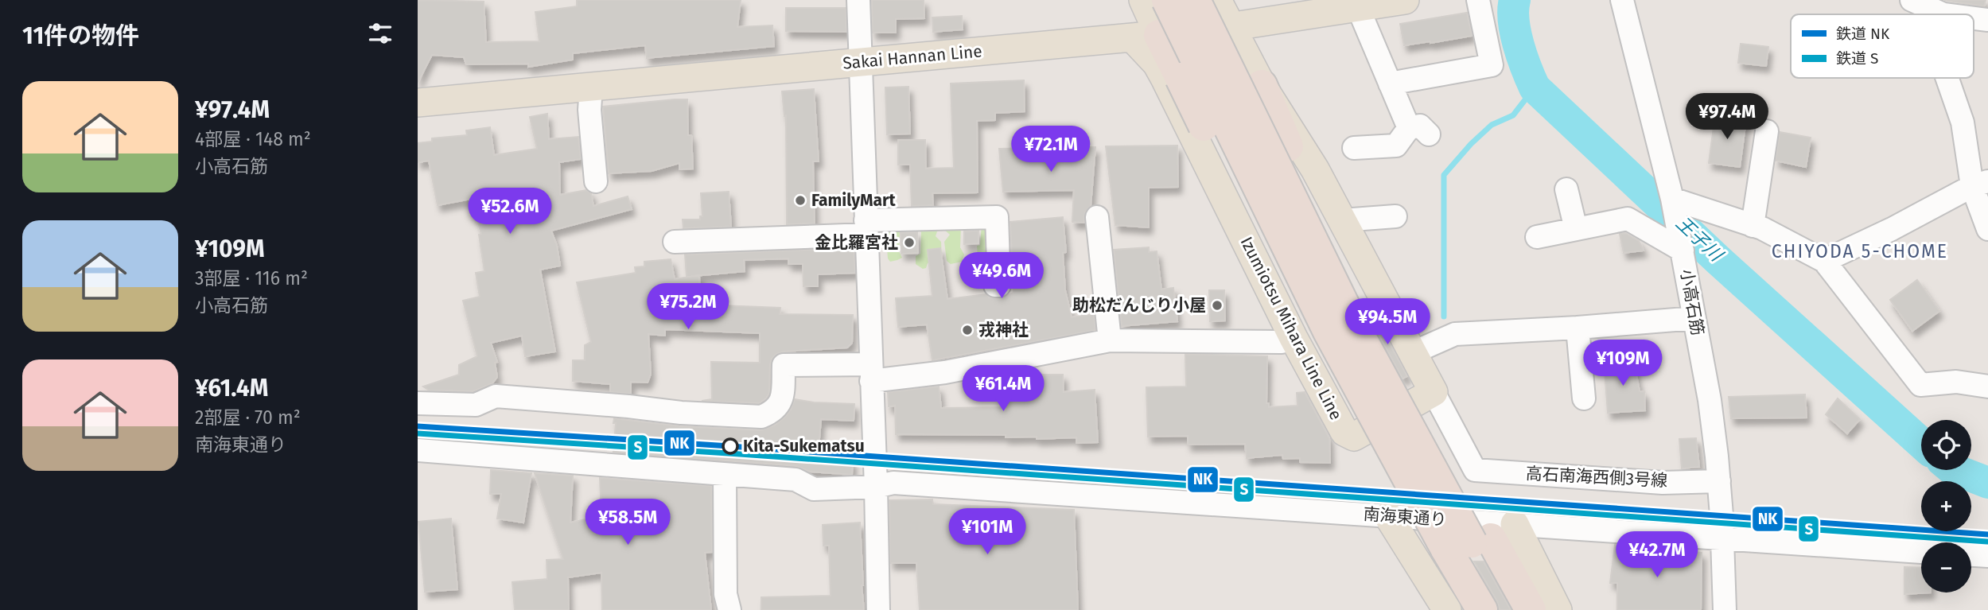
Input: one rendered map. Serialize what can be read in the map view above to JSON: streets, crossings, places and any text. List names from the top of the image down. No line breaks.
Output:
{"streets":{"main road":["Sakai Hannan Line","Izumiotsu Mihara Line Line"],"street":["小高石筋","高石南海西側3号線","南海東通り"]},"crossings":[["Sakai Hannan Line","Izumiotsu Mihara Line Line"],["小高石筋","高石南海西側3号線"],["小高石筋","南海東通り"],["Izumiotsu Mihara Line Line","高石南海西側3号線"]],"districts":["CHIYODA 5-CHOME"],"water":["王子川"],"places":["FamilyMart","金比羅宮社","助松だんじり小屋","戎神社","Kita-Sukematsu"],"lines":["rail line NK","rail line S"],"legend":["鉄道 NK","鉄道 S"],"page":{"heading":"11件の物件","list":[{"name":"¥97.4M","note":"4部屋 · 148 m² · 小高石筋"},{"name":"¥109M","note":"3部屋 · 116 m² · 小高石筋"},{"name":"¥61.4M","note":"2部屋 · 70 m² · 南海東通り"}],"price":["¥97.4M","¥72.1M","¥52.6M","¥49.6M","¥75.2M","¥94.5M","¥109M","¥61.4M","¥58.5M","¥101M","¥42.7M"],"map_buttons":["+","−"]}}
